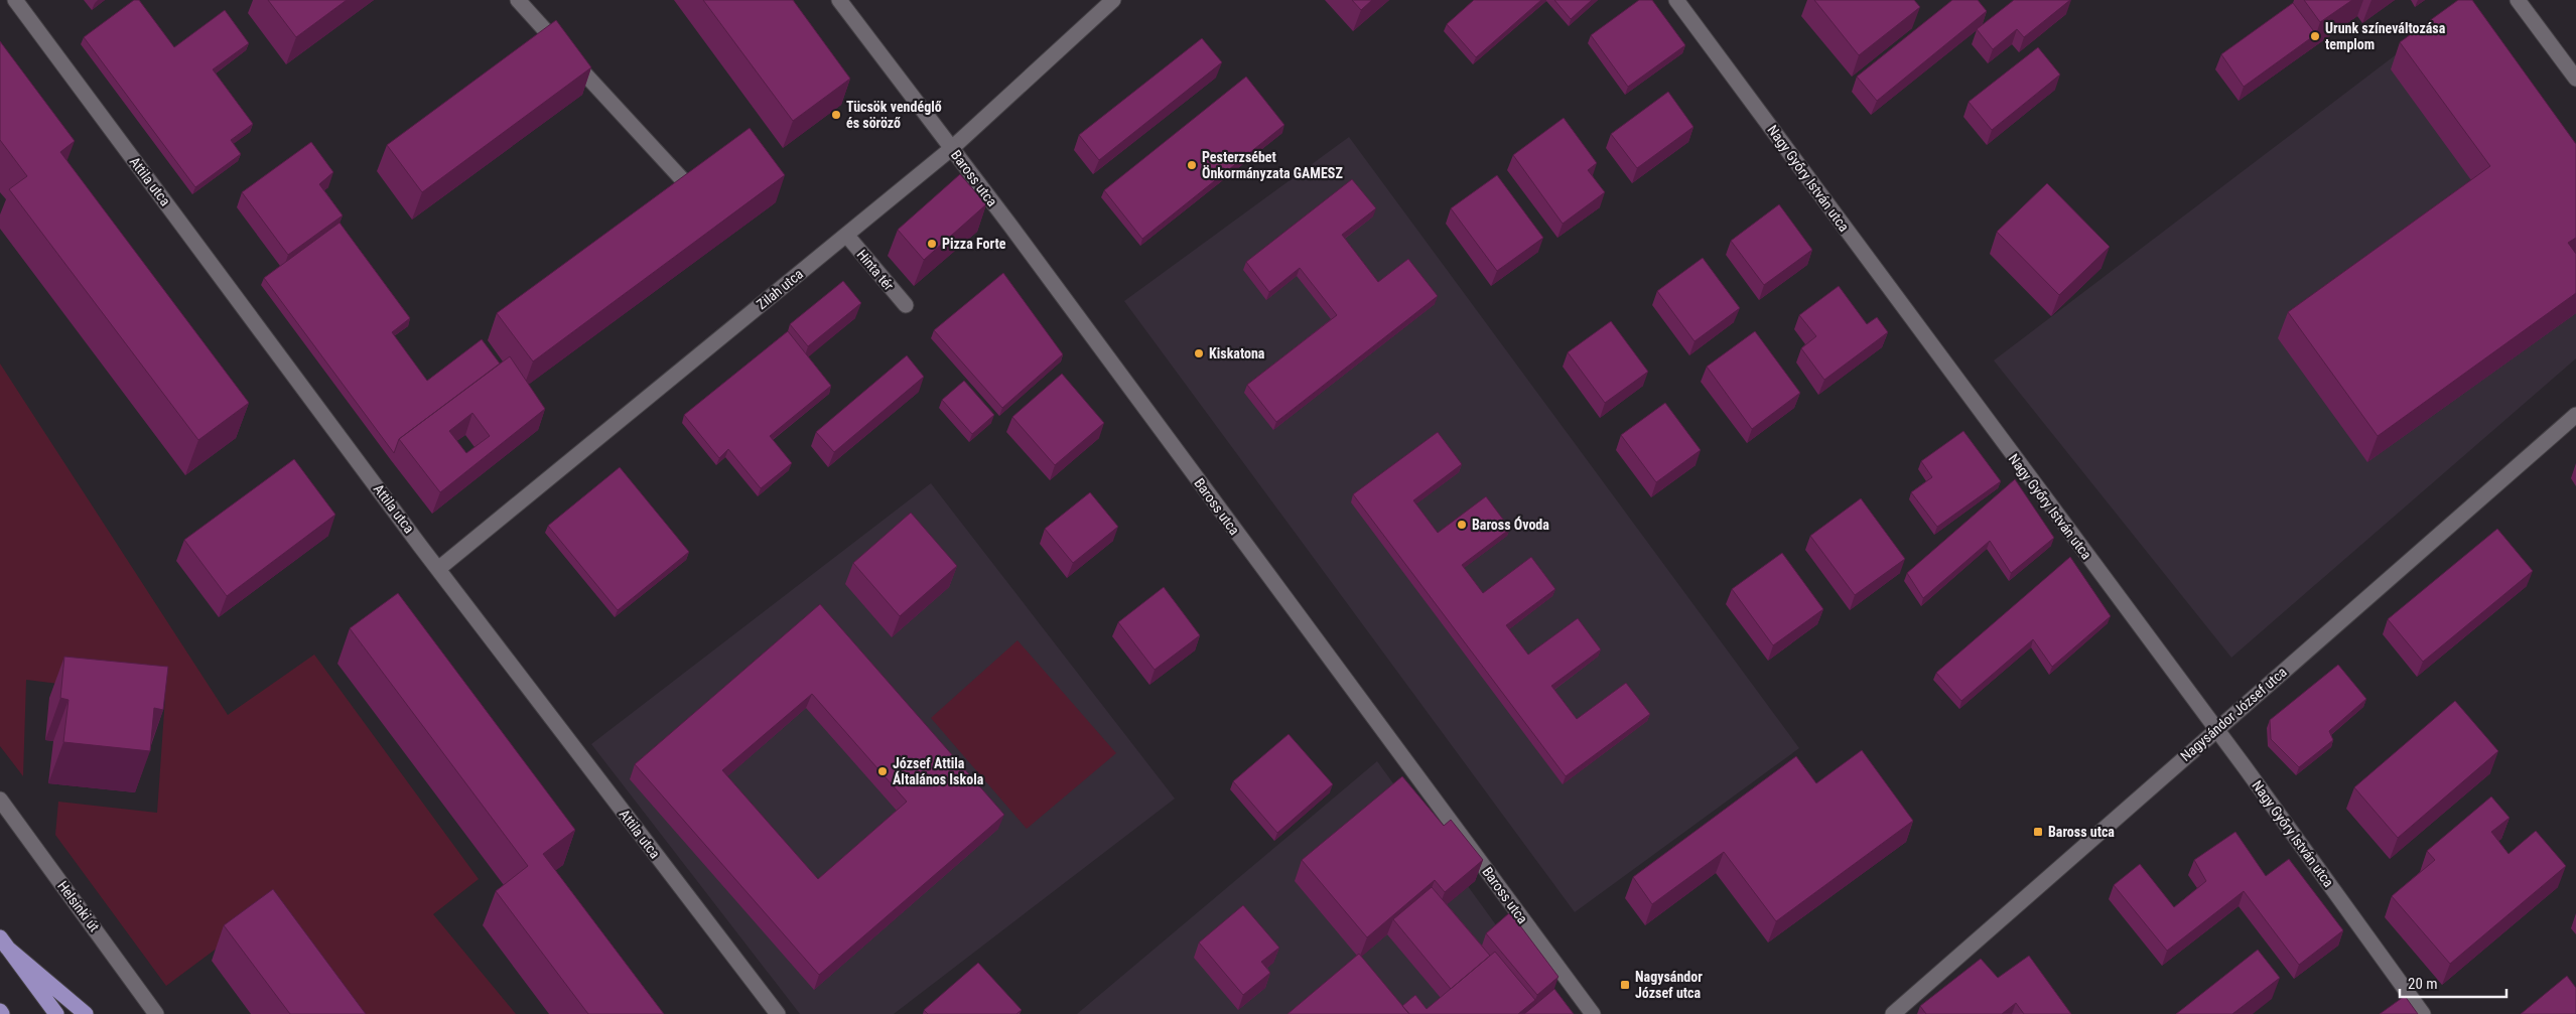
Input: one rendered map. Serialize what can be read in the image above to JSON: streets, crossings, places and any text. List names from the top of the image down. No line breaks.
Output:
{"streets":{"street":["Baross utca","Nagy Győry István utca","Attila utca","Hinta tér","Zilah utca","Nagysándor József utca","Helsinki út"]},"crossings":[["Baross utca","Zilah utca"],["Nagy Győry István utca","Nagysándor József utca"],["Attila utca","Zilah utca"],["Hinta tér","Zilah utca"]],"places":{"other":["Urunk színeváltozása templom","Tücsök vendéglő és söröző","Pesterzsébet Önkormányzata GAMESZ","Pizza Forte","Kiskatona","Baross Óvoda","József Attila Általános Iskola"],"transit":["Baross utca","Nagysándor József utca"]},"scale_bar":"20 m"}
